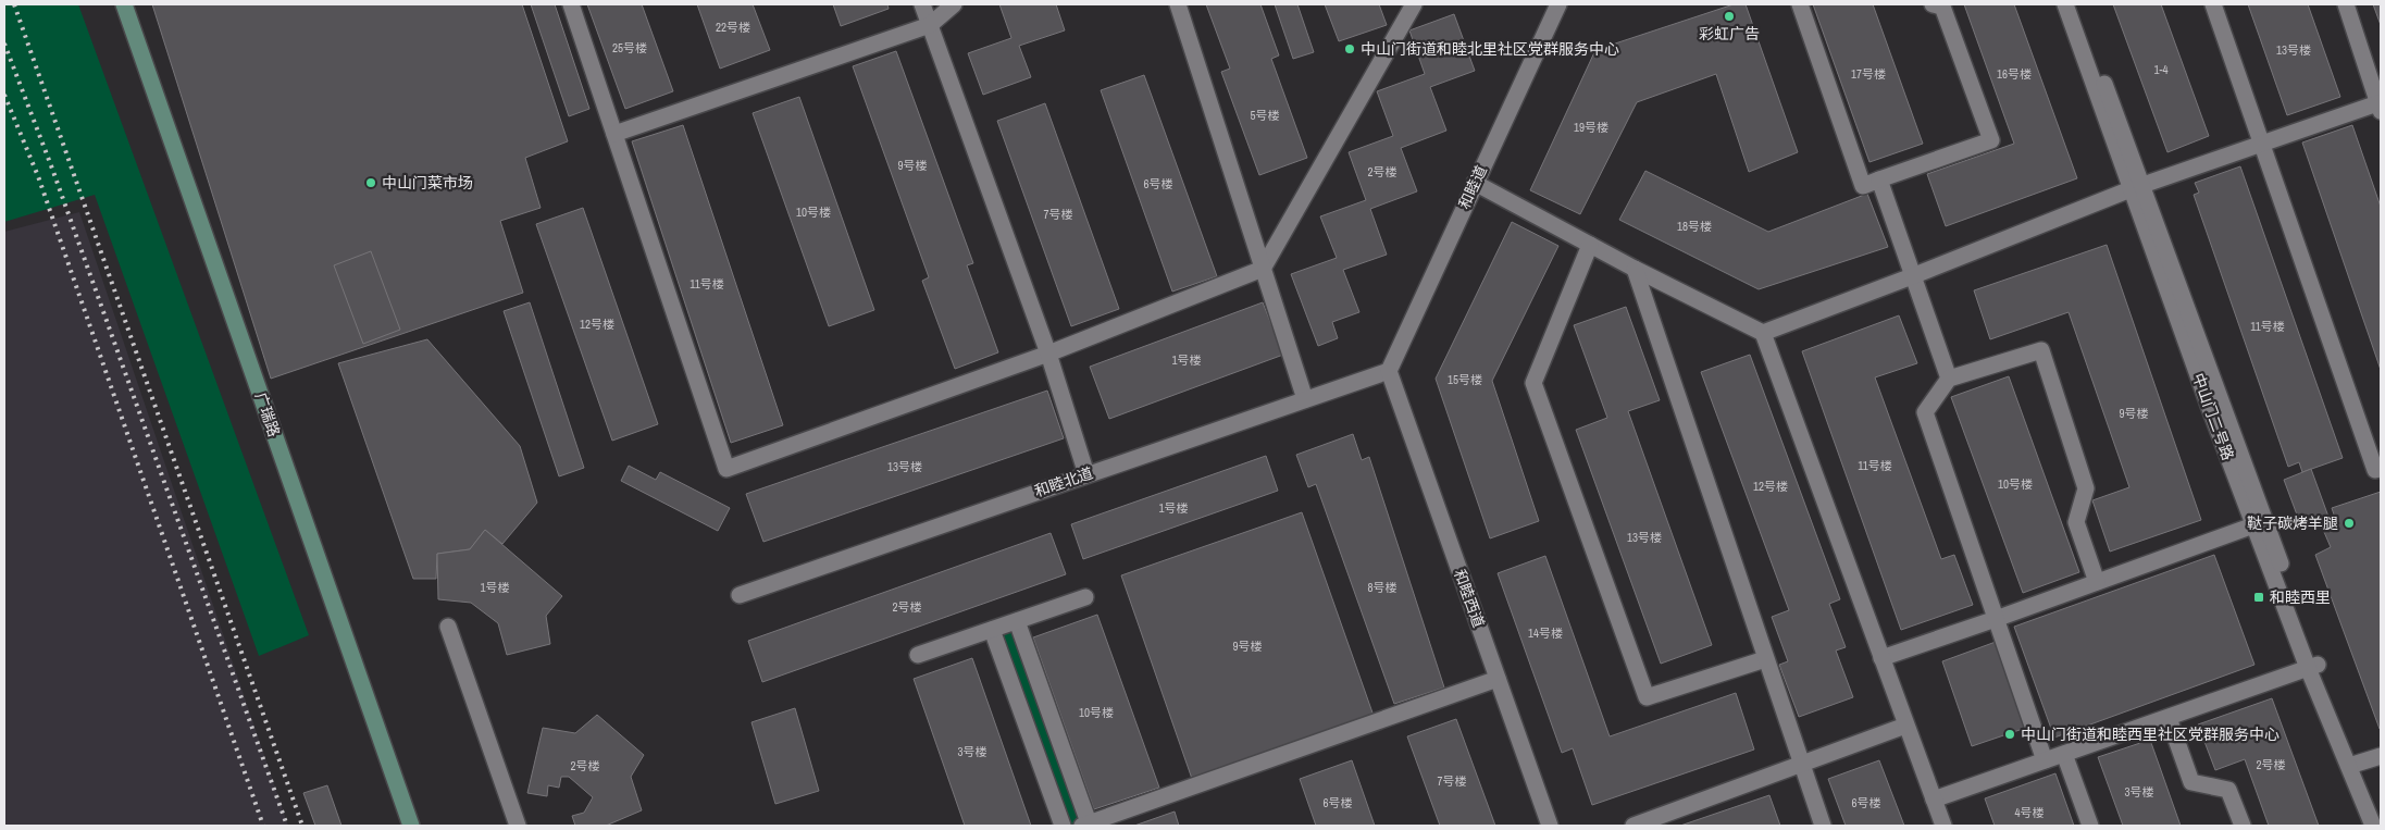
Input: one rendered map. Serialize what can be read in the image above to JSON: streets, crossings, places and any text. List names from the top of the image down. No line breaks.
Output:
{"streets":{"main road":["广瑞路"],"street":["和睦道","中山门二号路","和睦北道","和睦西道"]},"crossings":[["和睦道","和睦北道"],["和睦道","和睦西道"],["和睦北道","和睦西道"]],"places":{"other":["彩虹广告","中山门街道和睦北里社区党群服务中心","中山门菜市场","鞑子碳烤羊腿","中山门街道和睦西里社区党群服务中心"],"transit":["和睦西里"]},"house_numbers":["22号楼","25号楼","13号楼","1-4","17号楼","16号楼","5号楼","19号楼","9号楼","2号楼","6号楼","10号楼","7号楼","18号楼","11号楼","12号楼","11号楼","1号楼","15号楼","9号楼","11号楼","13号楼","10号楼","12号楼","1号楼","13号楼","1号楼","8号楼","2号楼","14号楼","9号楼","10号楼","3号楼","2号楼","2号楼","7号楼","3号楼","6号楼","6号楼","4号楼"]}
